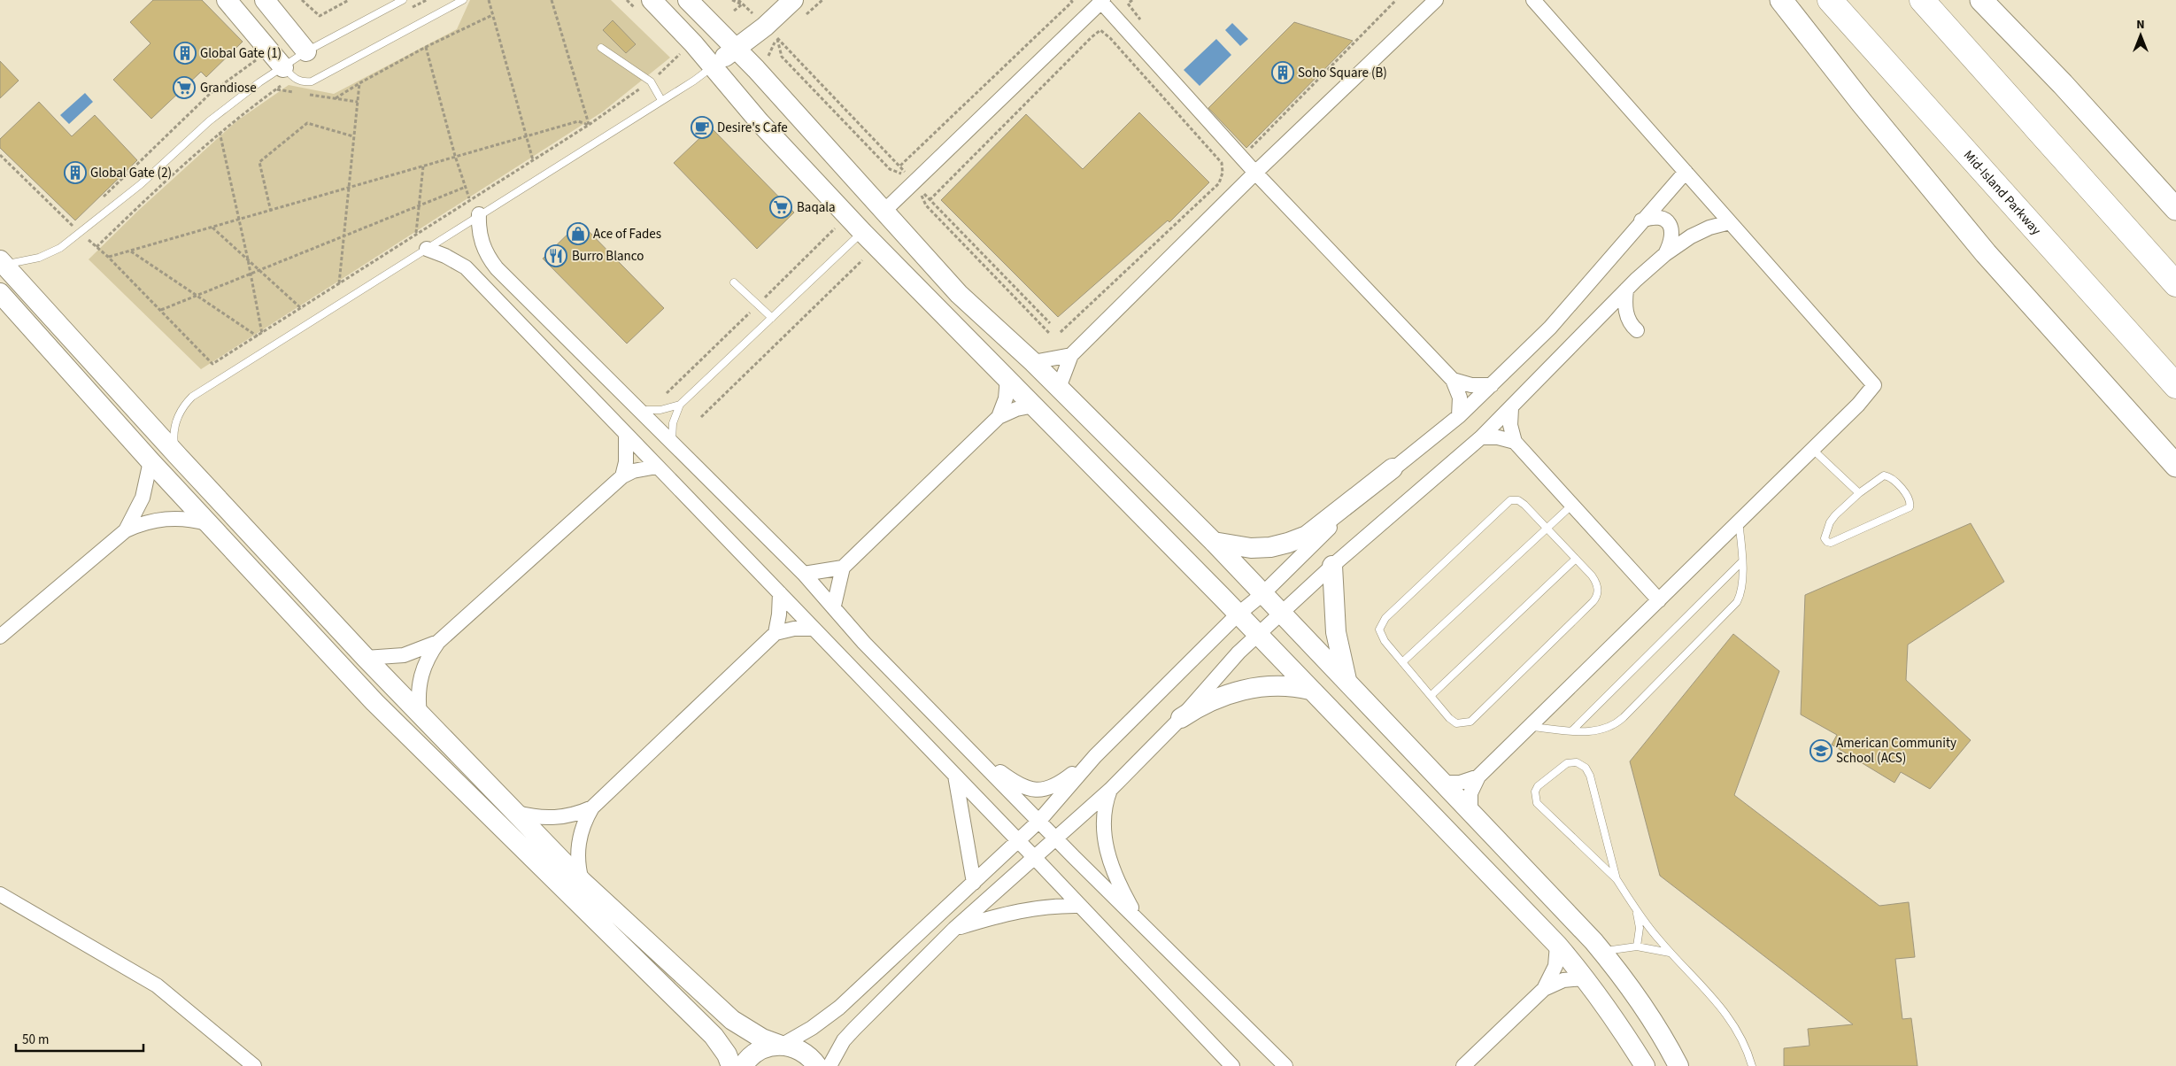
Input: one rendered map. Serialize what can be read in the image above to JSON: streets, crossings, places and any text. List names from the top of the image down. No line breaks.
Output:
{"streets":{"highway":["Mid-Island Parkway"]},"places":{"building":["Global Gate (1)","Soho Square (B)","Global Gate (2)"],"supermarket":["Grandiose","Baqala"],"cafe":["Desire's Cafe"],"shop":["Ace of Fades"],"restaurant":["Burro Blanco"],"school or university":["American Community School (ACS)"]},"scale_bar":"50 m","north":"top"}
